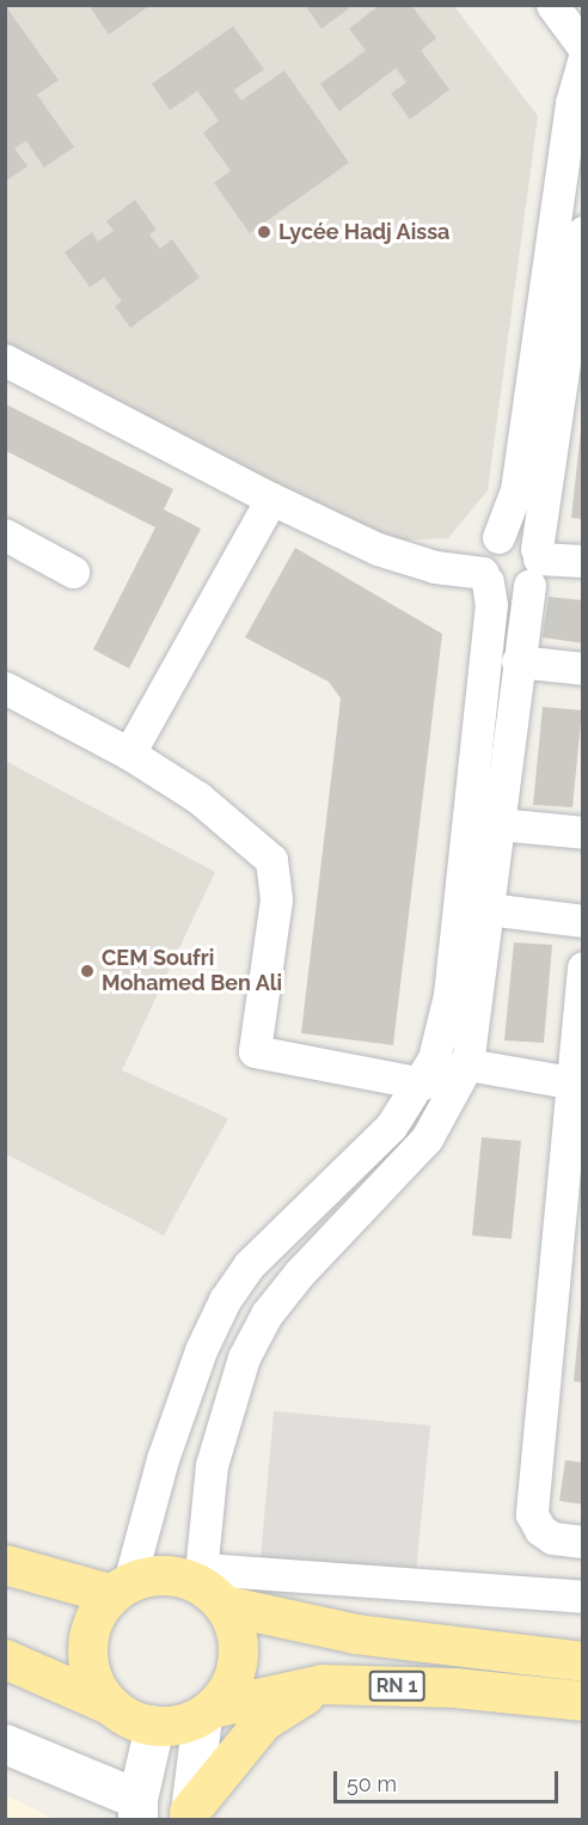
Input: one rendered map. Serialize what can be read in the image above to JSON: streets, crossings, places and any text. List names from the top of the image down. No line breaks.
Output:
{"streets":{"highway":["RN 1"]},"places":["Lycée Hadj Aissa","CEM Soufri Mohamed Ben Ali"],"scale_bar":"50 m"}
